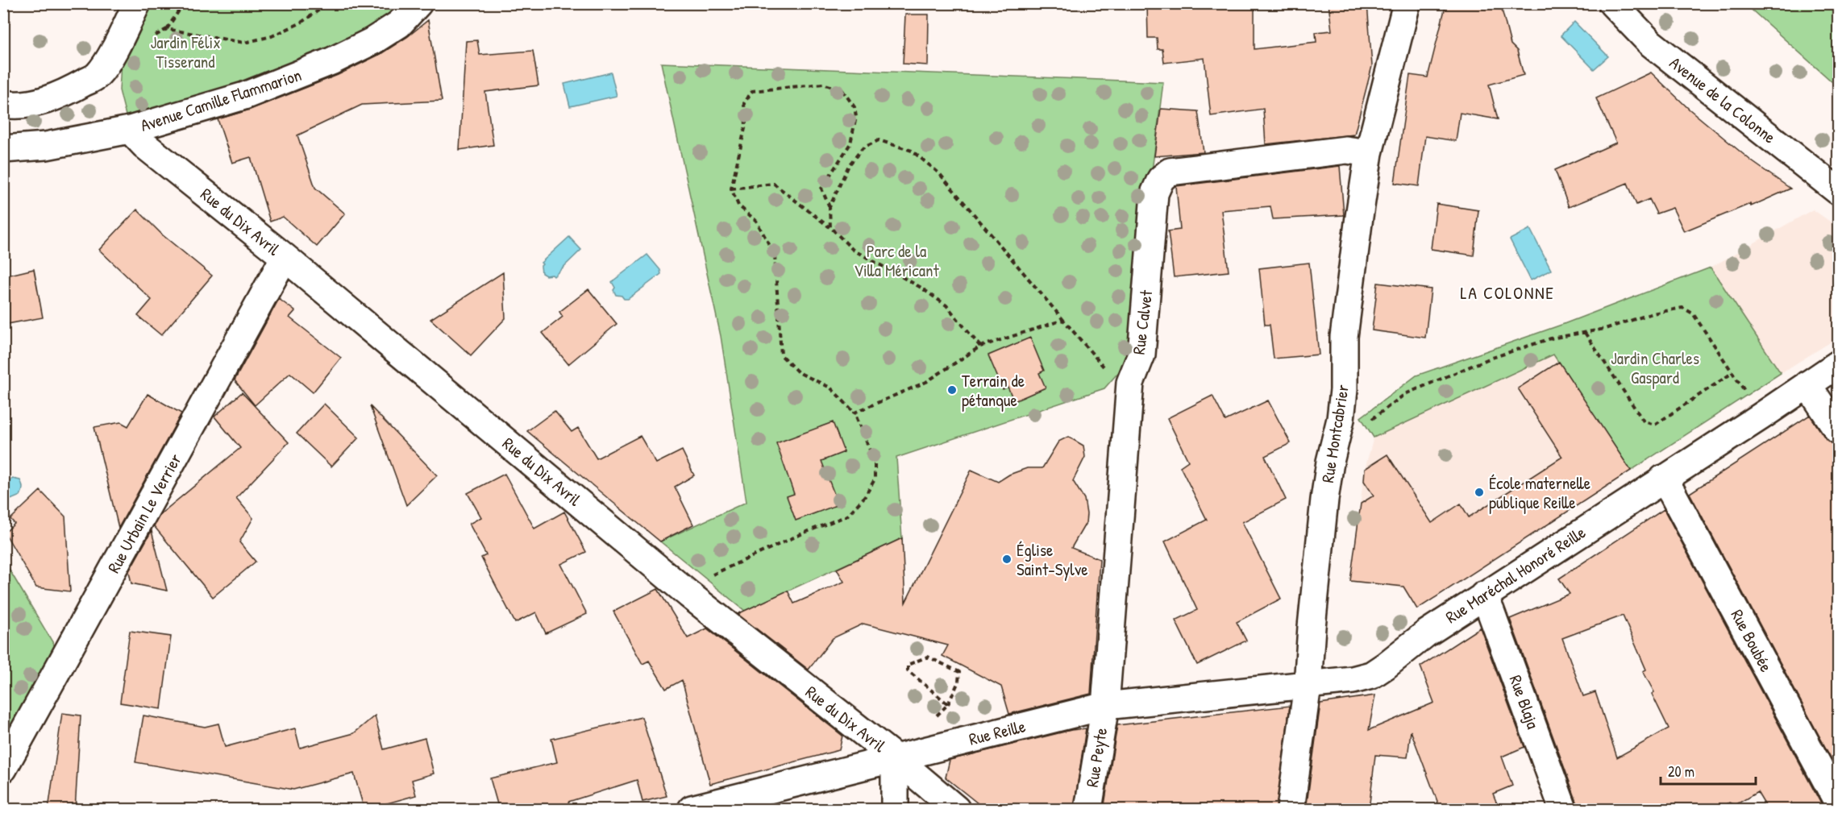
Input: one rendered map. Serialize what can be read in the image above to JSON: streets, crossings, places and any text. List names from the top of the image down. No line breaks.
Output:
{"streets":{"street":["Avenue Camille Flammarion","Avenue de la Colonne","Rue du Dix Avril","Rue Calvet","Rue Montcabrier","Rue Urbain Le Verrier","Rue Maréchal Honoré Reille","Rue Boubée","Rue Blaja","Rue Reille","Rue Peyte"]},"crossings":[["Avenue Camille Flammarion","Rue du Dix Avril"],["Rue du Dix Avril","Rue Urbain Le Verrier"],["Rue du Dix Avril","Rue Reille"],["Rue Calvet","Rue Montcabrier"],["Rue Calvet","Rue Reille"],["Rue Calvet","Rue Peyte"],["Rue Montcabrier","Rue Maréchal Honoré Reille"],["Rue Montcabrier","Rue Reille"],["Rue Maréchal Honoré Reille","Rue Boubée"],["Rue Maréchal Honoré Reille","Rue Blaja"],["Rue Maréchal Honoré Reille","Rue Reille"],["Rue Reille","Rue Peyte"]],"districts":["LA COLONNE"],"parks":["Jardin Félix Tisserand","Parc de la Villa Méricant","Jardin Charles Gaspard"],"places":["Terrain de pétanque","École maternelle publique Reille","Église Saint-Sylve"],"scale_bar":"20 m"}
